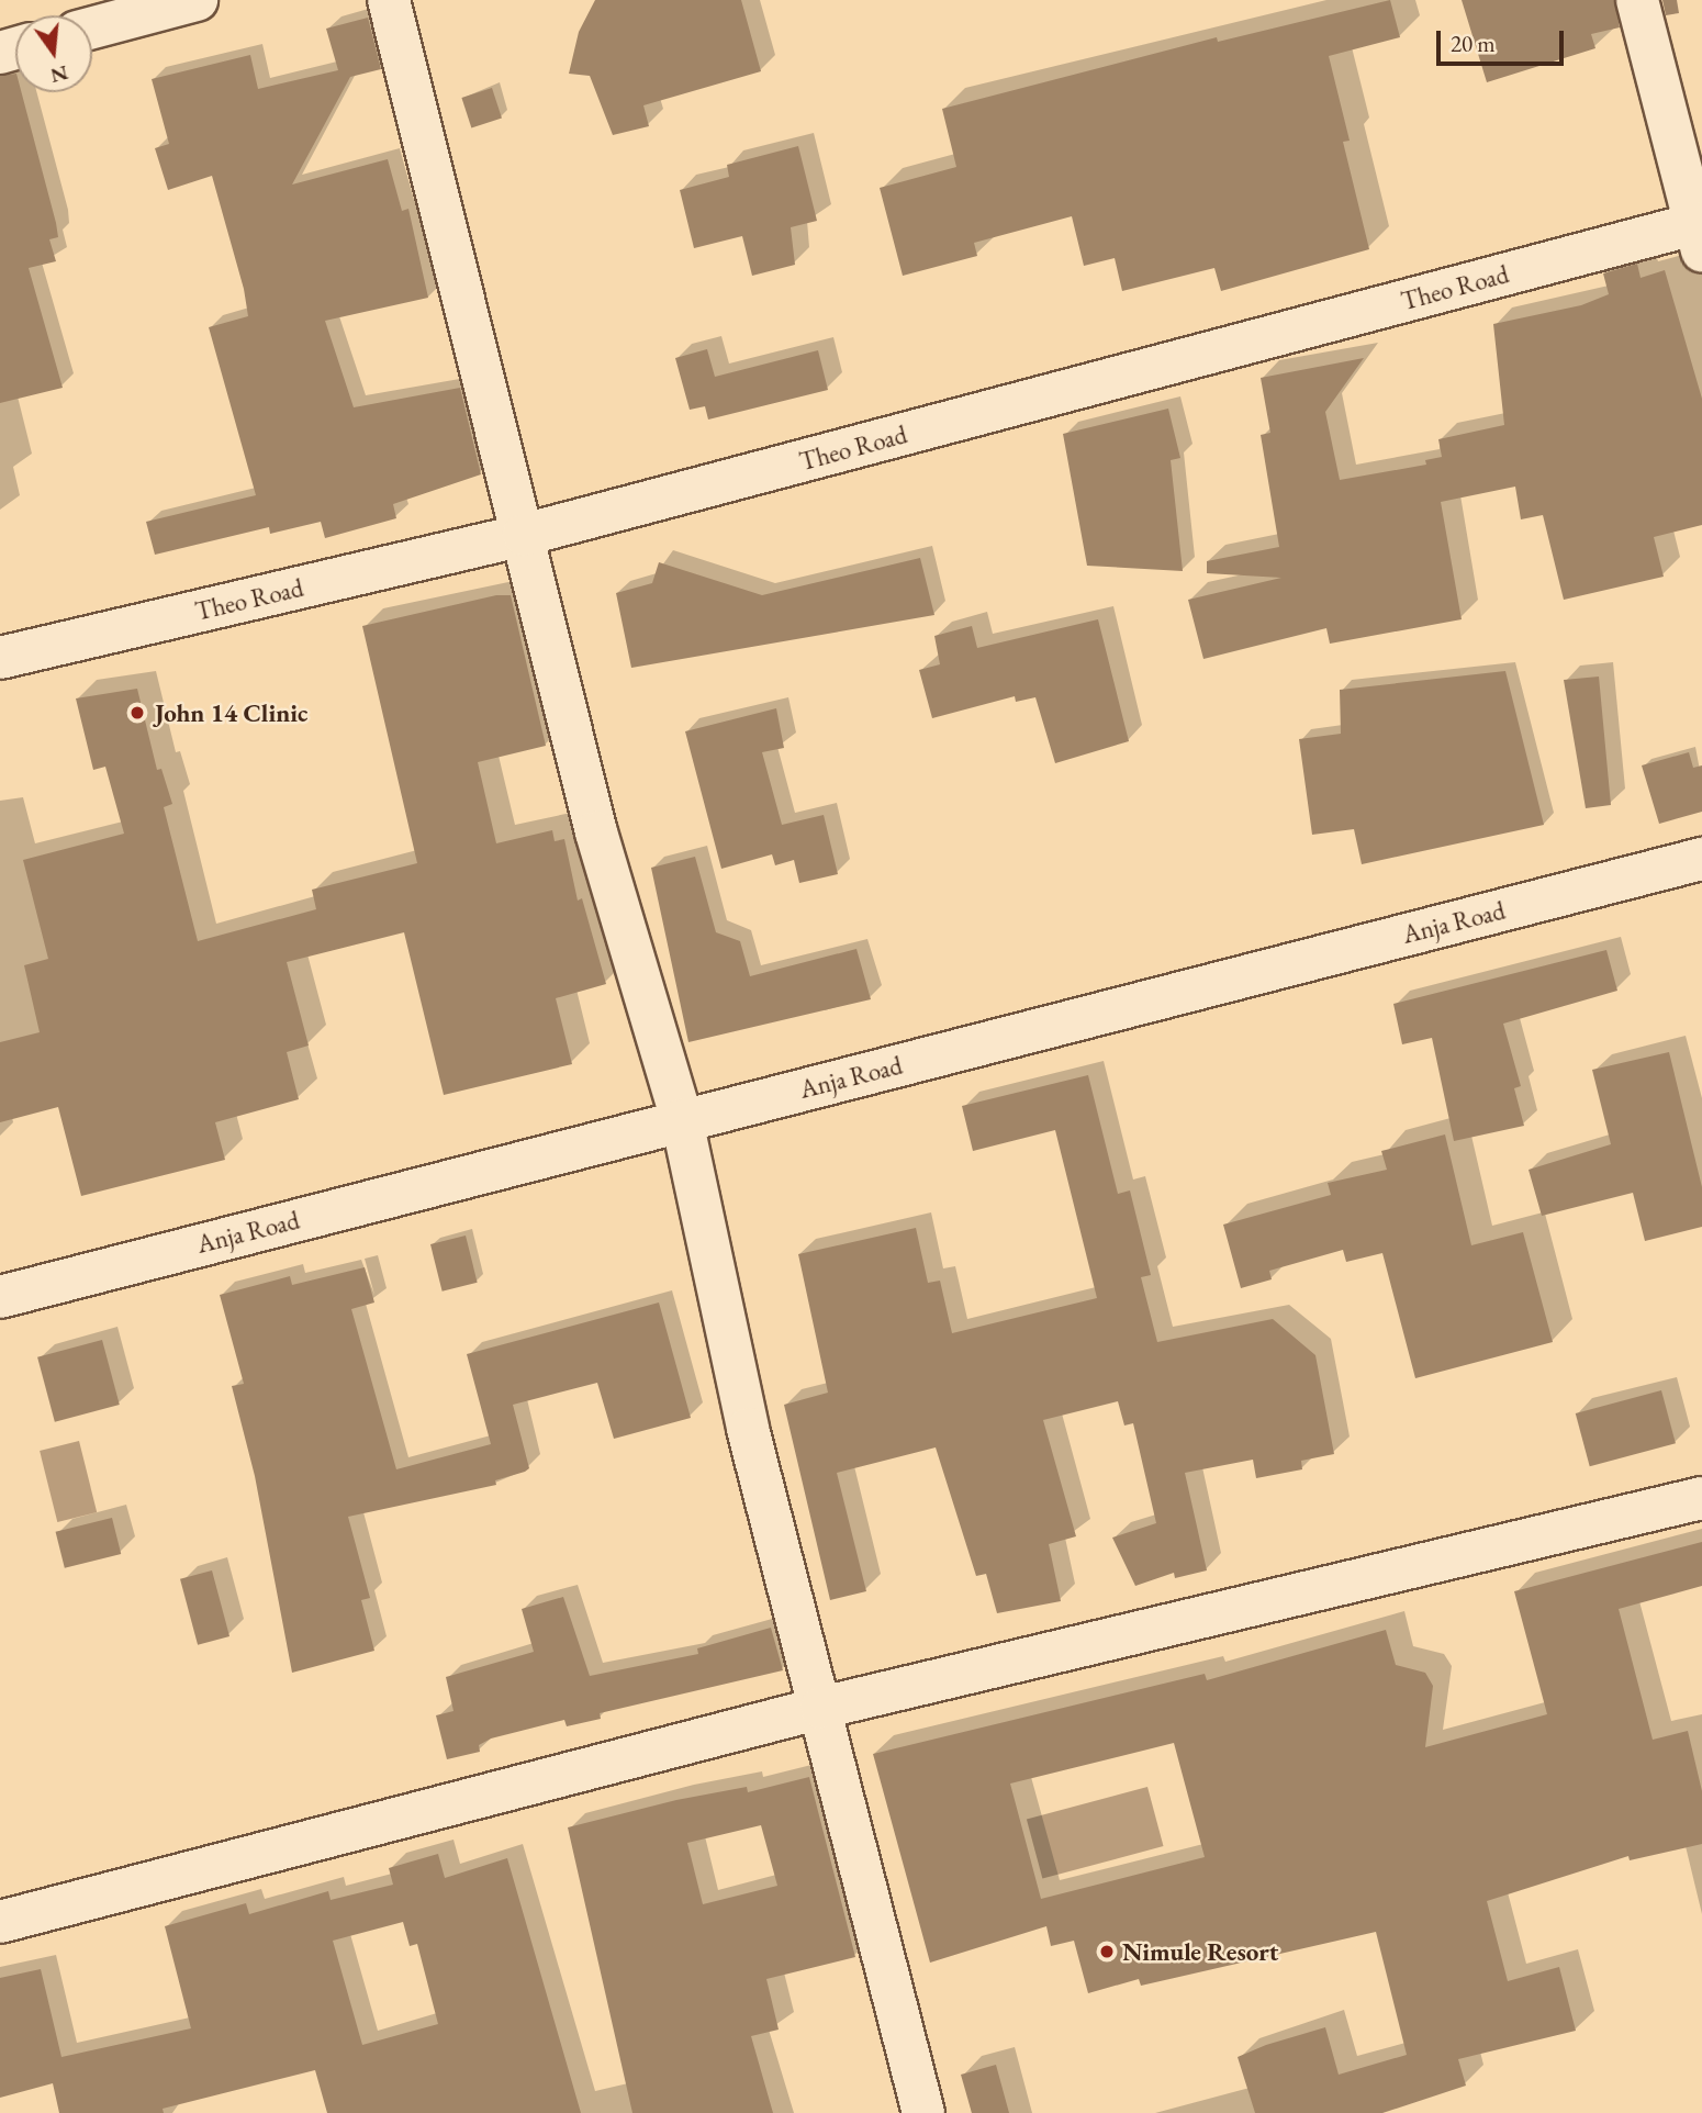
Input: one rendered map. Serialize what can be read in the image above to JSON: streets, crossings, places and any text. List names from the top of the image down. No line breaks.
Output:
{"streets":{"street":["Theo Road","Anja Road"]},"places":["John 14 Clinic","Nimule Resort"],"scale_bar":"20 m","north":"bottom"}
